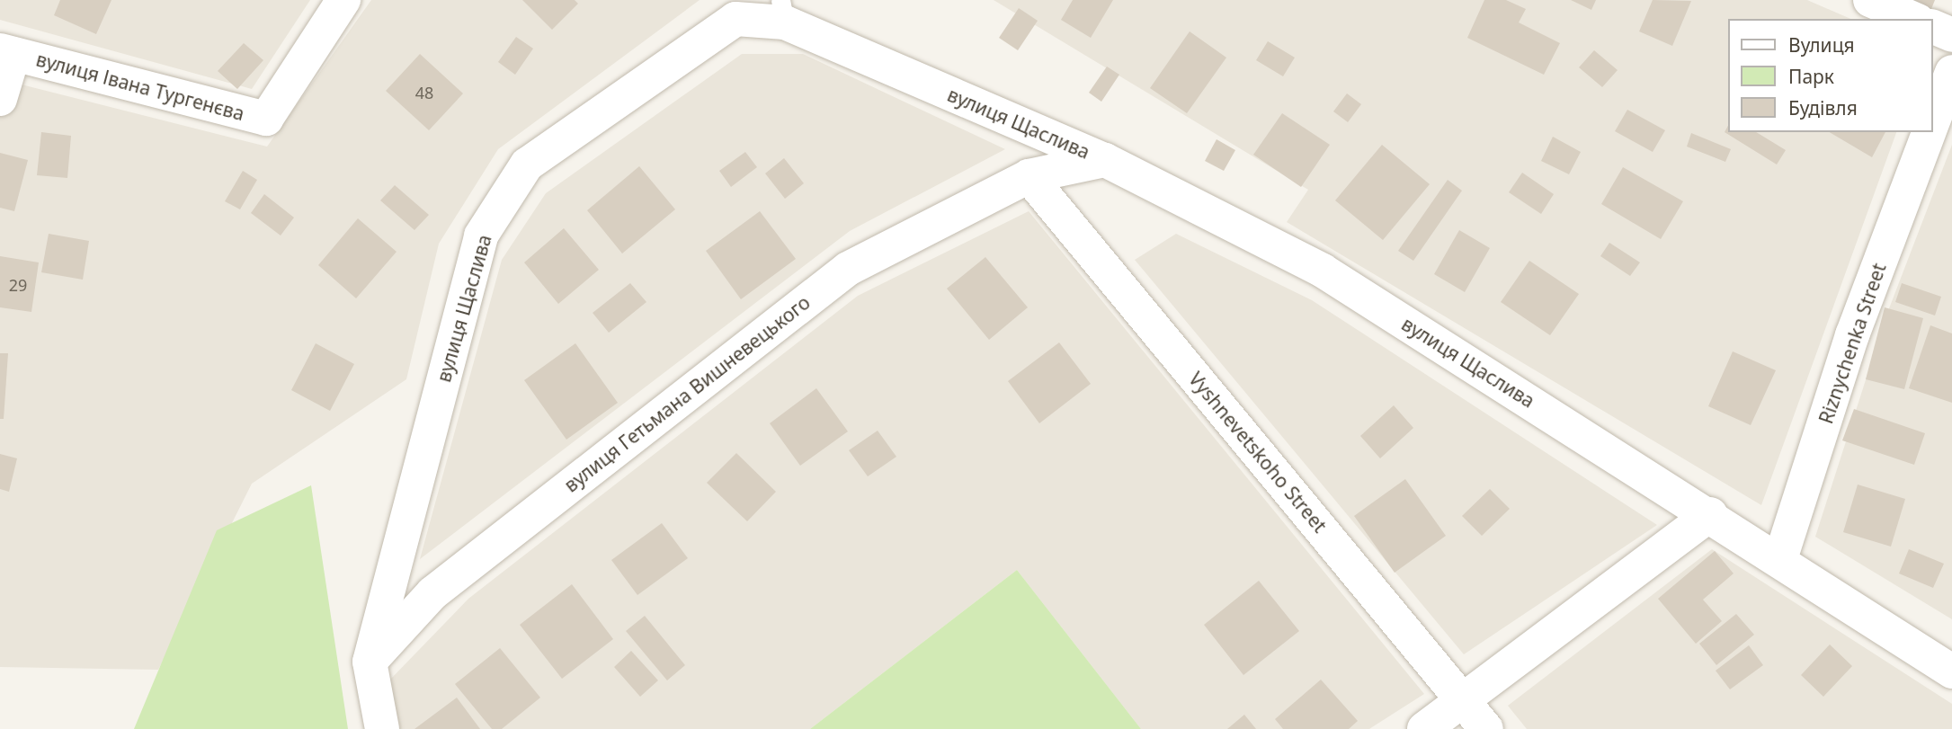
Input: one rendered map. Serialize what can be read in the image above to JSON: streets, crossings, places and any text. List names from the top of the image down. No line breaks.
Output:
{"streets":{"street":["вулиця Івана Тургенєва","вулиця Щаслива","Riznychenka Street","вулиця Гетьмана Вишневецького","Vyshnevetskoho Street"]},"crossings":[["вулиця Щаслива","Riznychenka Street"],["вулиця Щаслива","вулиця Гетьмана Вишневецького"],["вулиця Гетьмана Вишневецького","Vyshnevetskoho Street"]],"house_numbers":["48","29"],"legend":["Вулиця","Парк","Будівля"]}
